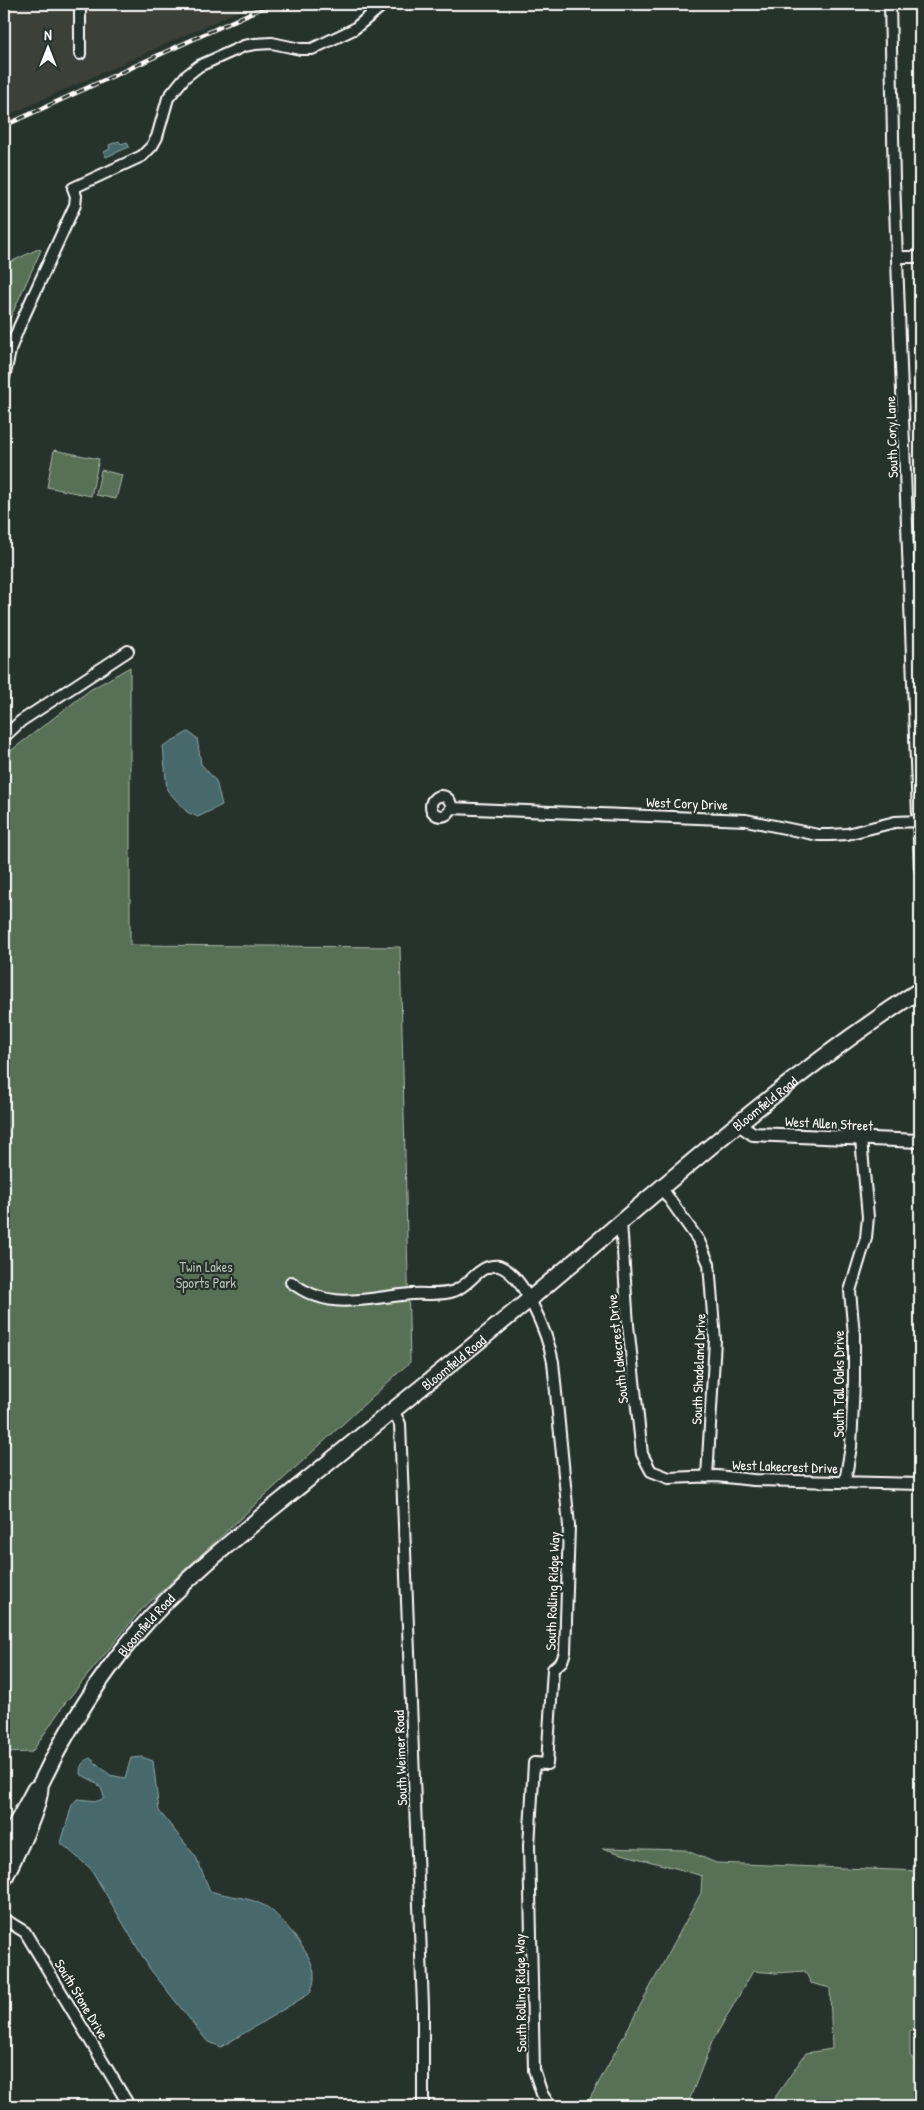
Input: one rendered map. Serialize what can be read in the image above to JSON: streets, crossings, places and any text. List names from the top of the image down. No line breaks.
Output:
{"streets":{"main road":["Bloomfield Road"],"street":["South Cory Lane","West Cory Drive","West Allen Street","South Lakecrest Drive","South Shadeland Drive","South Tall Oaks Drive","West Lakecrest Drive","South Rolling Ridge Way","South Weimer Road","South Stone Drive"]},"crossings":[["South Cory Lane","West Cory Drive"],["Bloomfield Road","West Allen Street"],["Bloomfield Road","South Lakecrest Drive"],["Bloomfield Road","South Shadeland Drive"],["Bloomfield Road","South Rolling Ridge Way"],["Bloomfield Road","South Weimer Road"],["West Allen Street","South Tall Oaks Drive"],["South Lakecrest Drive","West Lakecrest Drive"],["South Shadeland Drive","West Lakecrest Drive"],["South Tall Oaks Drive","West Lakecrest Drive"]],"parks":["Twin Lakes Sports Park"],"north":"top"}
